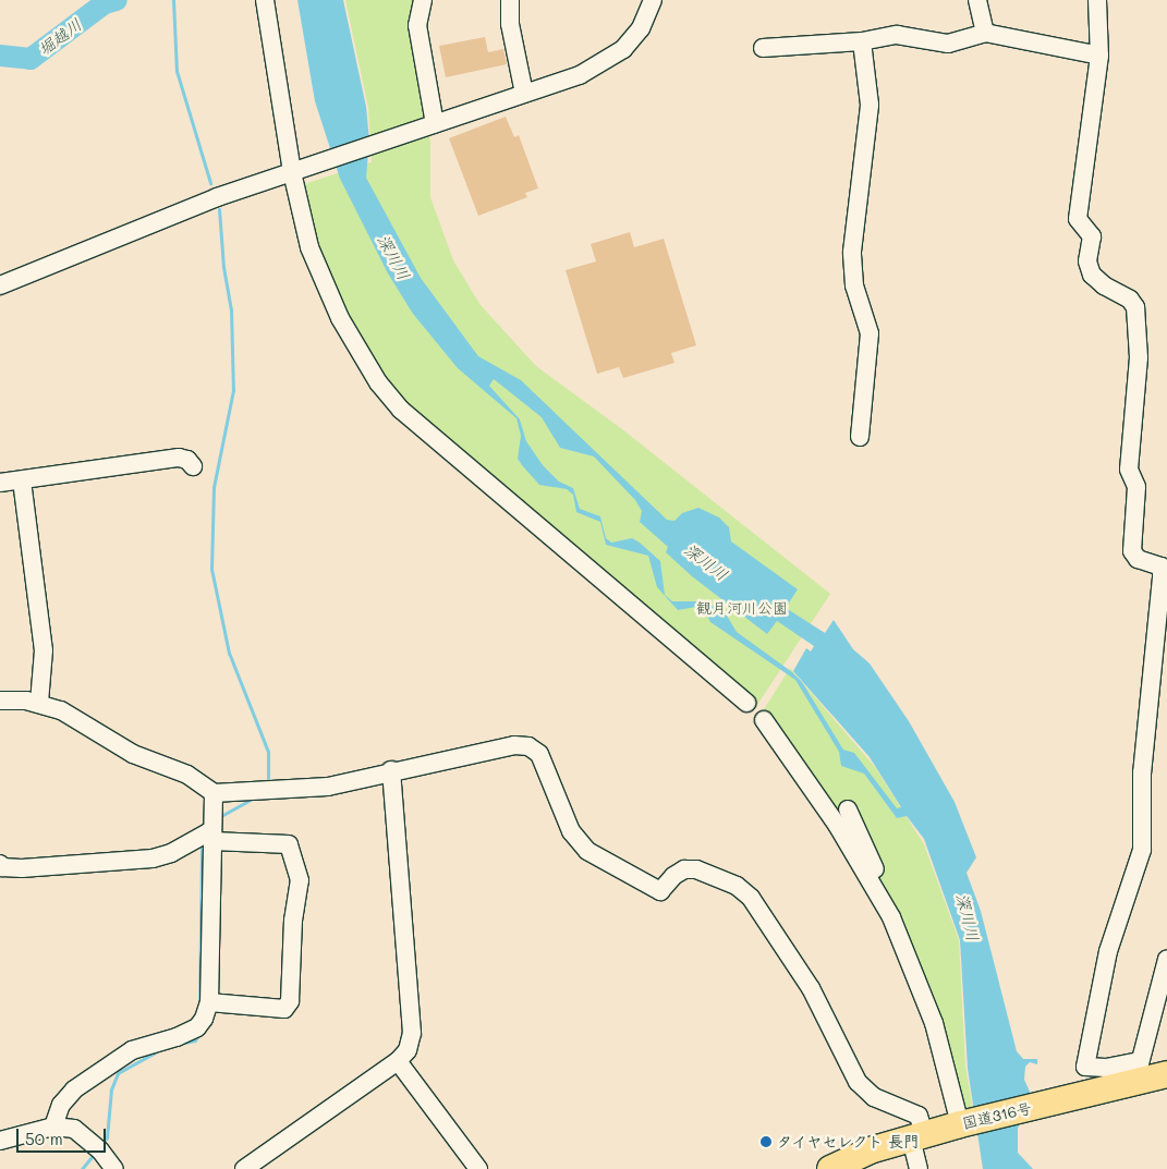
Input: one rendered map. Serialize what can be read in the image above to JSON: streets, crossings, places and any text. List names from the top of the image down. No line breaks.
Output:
{"streets":{"highway":["国道316号"]},"water":["堀越川","深川川"],"parks":["観月河川公園"],"places":["タイヤセレクト 長門"],"scale_bar":"50 m"}
